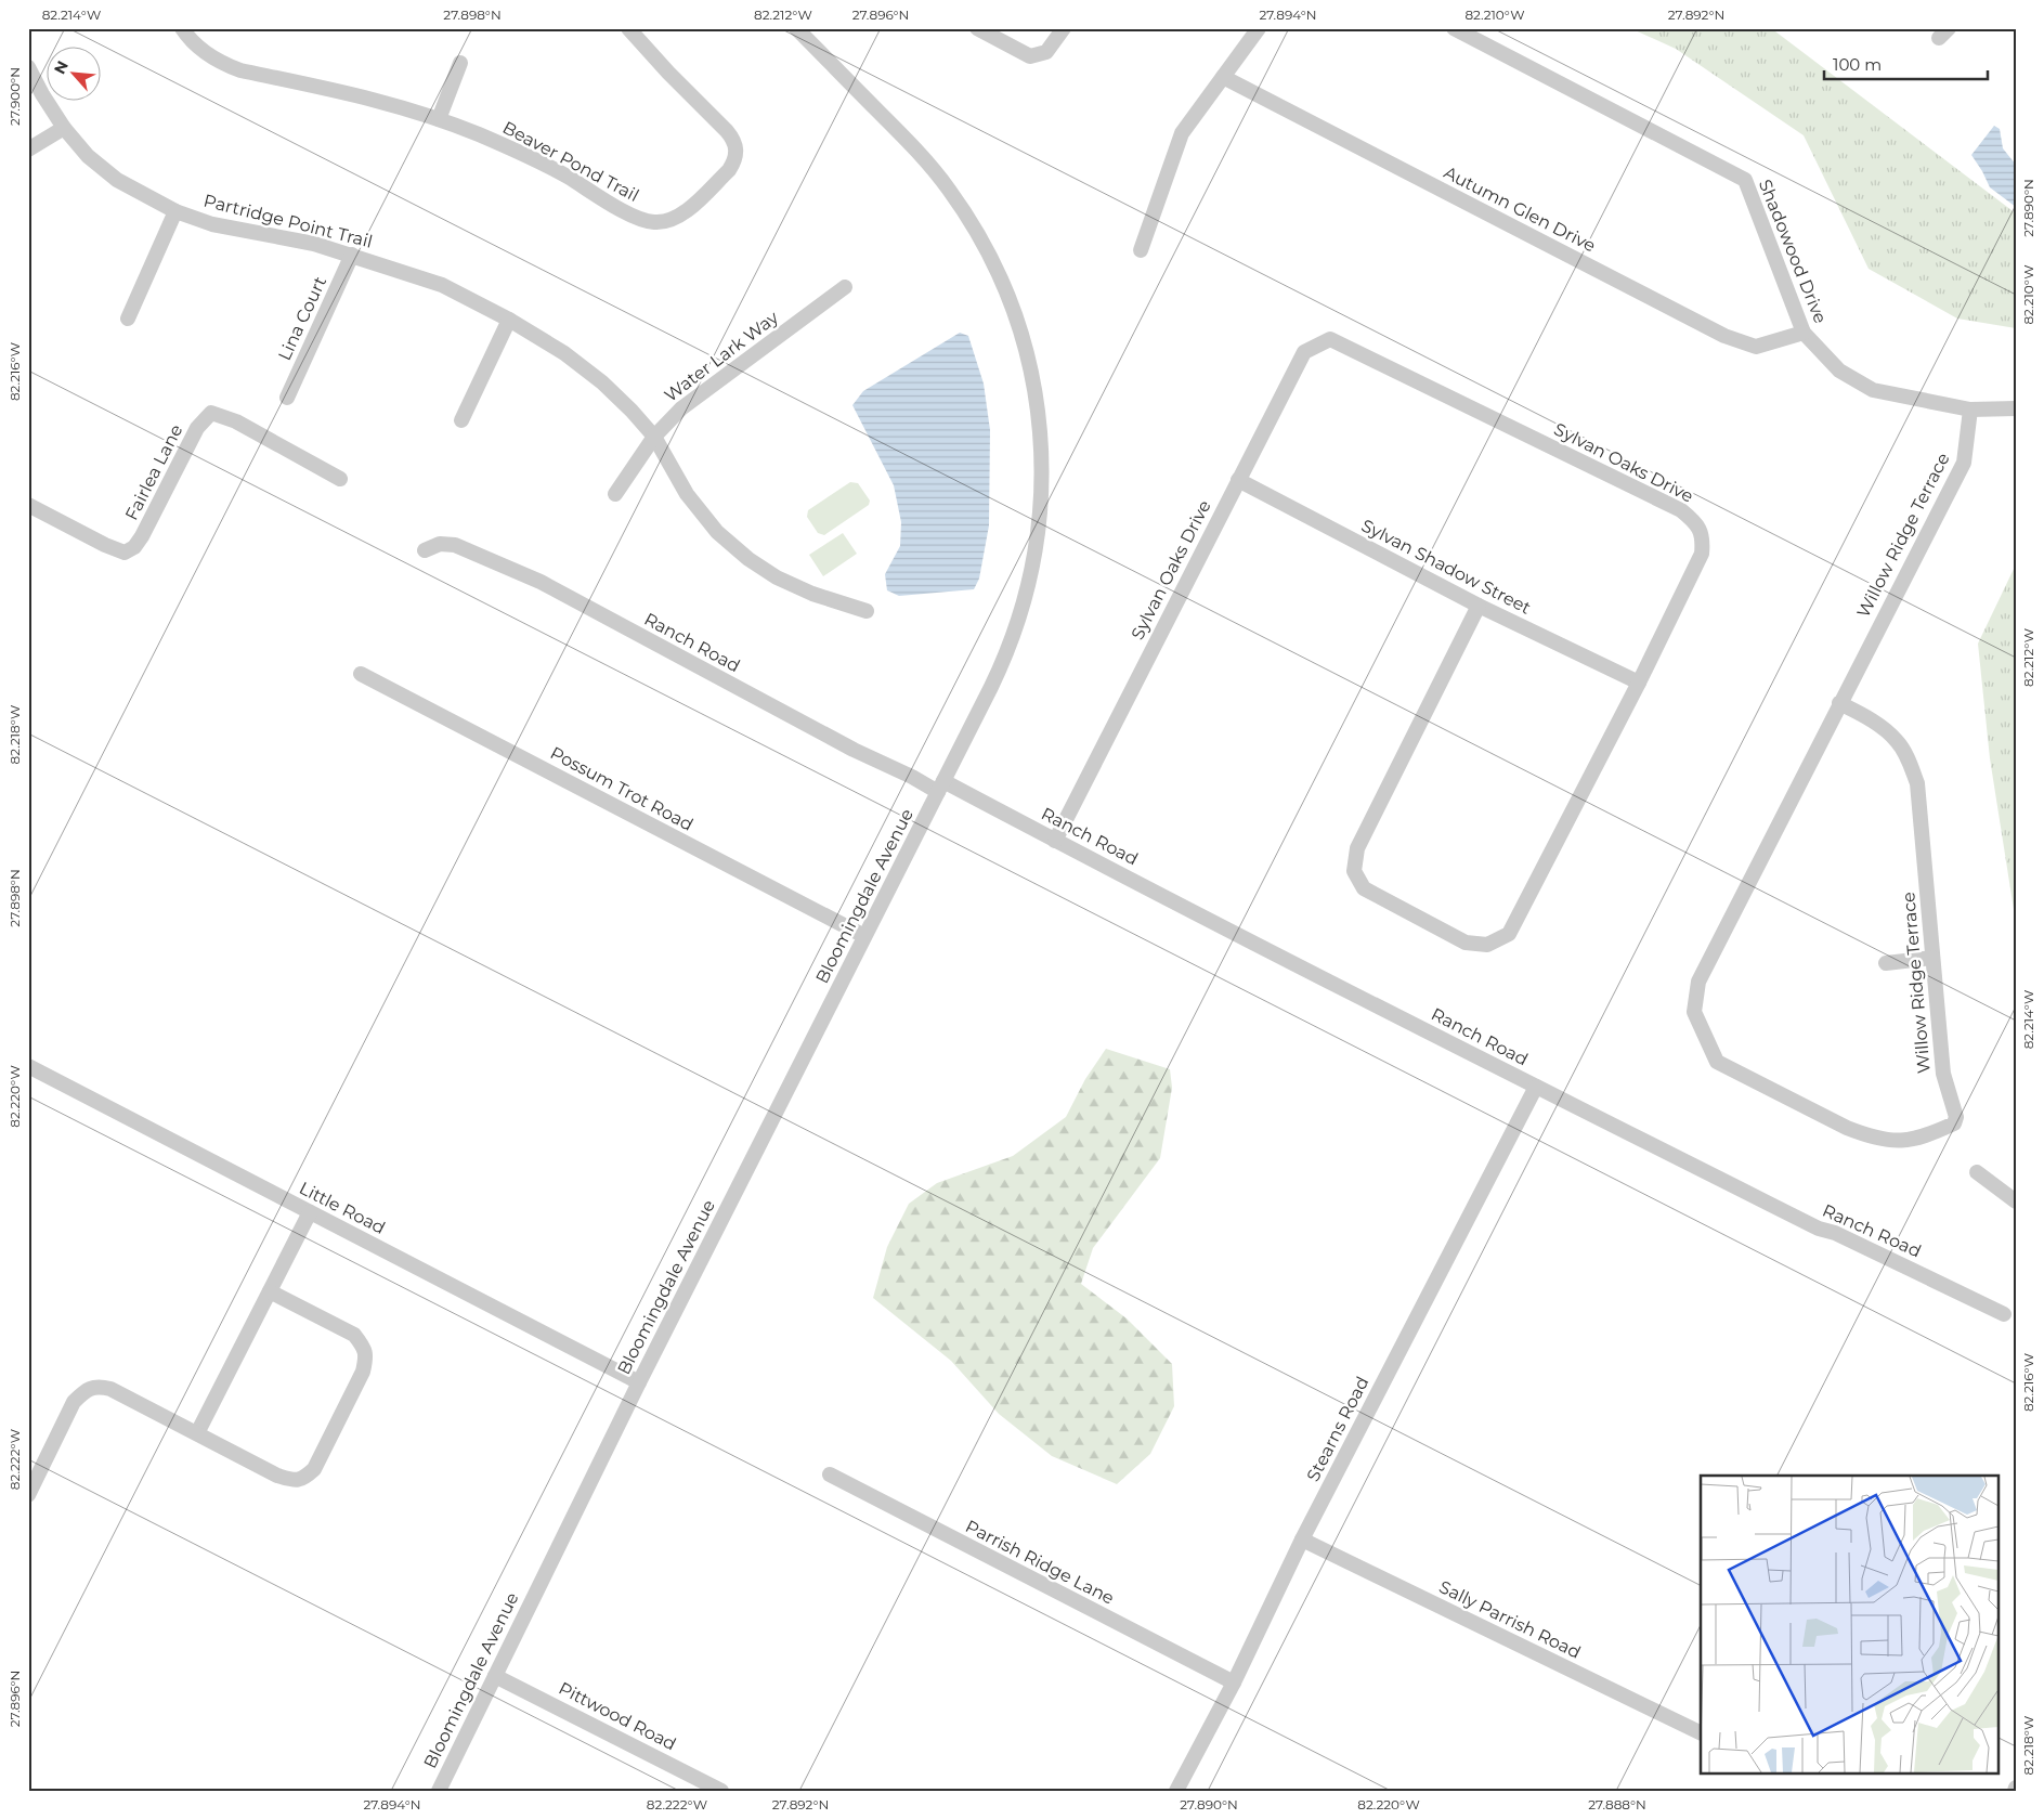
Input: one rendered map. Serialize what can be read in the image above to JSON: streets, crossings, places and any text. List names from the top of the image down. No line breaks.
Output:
{"streets":{"street":["Beaver Pond Trail","Autumn Glen Drive","Partridge Point Trail","Shadowood Drive","Lina Court","Water Lark Way","Sylvan Oaks Drive","Fairlea Lane","Willow Ridge Terrace","Sylvan Shadow Street","Ranch Road","Possum Trot Road","Bloomingdale Avenue","Little Road","Stearns Road","Parrish Ridge Lane","Sally Parrish Road","Pittwood Road"]},"crossings":[["Autumn Glen Drive","Shadowood Drive"],["Partridge Point Trail","Lina Court"],["Partridge Point Trail","Water Lark Way"],["Shadowood Drive","Willow Ridge Terrace"],["Sylvan Oaks Drive","Sylvan Shadow Street"],["Sylvan Oaks Drive","Ranch Road"],["Ranch Road","Bloomingdale Avenue"],["Ranch Road","Stearns Road"],["Possum Trot Road","Bloomingdale Avenue"],["Bloomingdale Avenue","Little Road"],["Bloomingdale Avenue","Pittwood Road"],["Stearns Road","Parrish Ridge Lane"],["Stearns Road","Sally Parrish Road"]],"scale_bar":"100 m","north":"top left","coordinates":["82.214°W","27.898°N","82.212°W","27.896°N","27.894°N","82.210°W","27.892°N","27.900°N","27.890°N","82.216°W","82.218°W","82.220°W","82.222°W","27.888°N"]}
